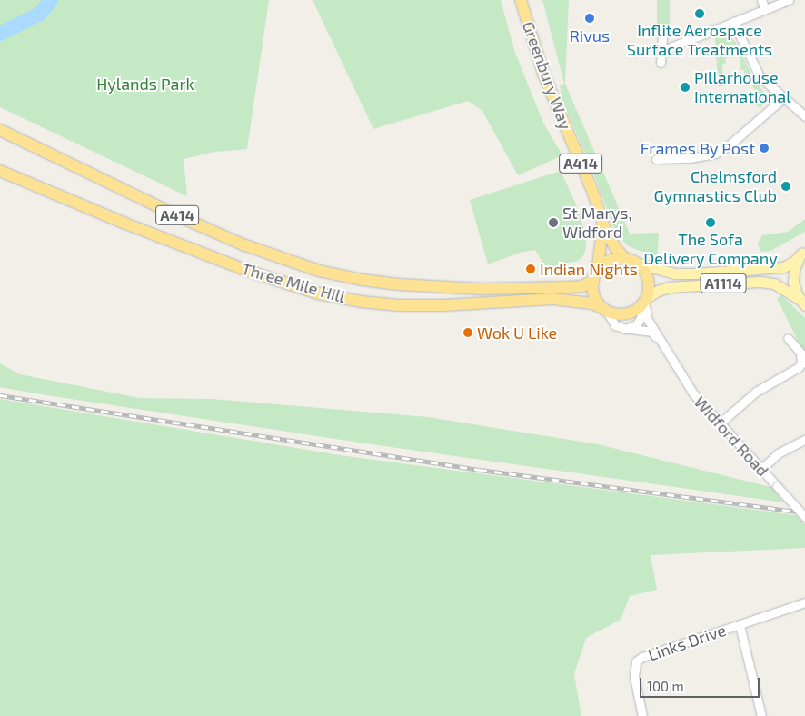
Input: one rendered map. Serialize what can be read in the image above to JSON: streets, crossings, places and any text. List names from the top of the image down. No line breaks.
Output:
{"streets":{"highway":["Greenbury Way","A414","Three Mile Hill"],"main road":["A1114"],"street":["Widford Road","Links Drive"]},"crossings":[["Greenbury Way","A414"],["Greenbury Way","Three Mile Hill"],["Greenbury Way","A1114"],["Greenbury Way","Widford Road"],["A414","Three Mile Hill"],["A414","A1114"],["A414","Widford Road"],["Three Mile Hill","A1114"],["Three Mile Hill","Widford Road"],["A1114","Widford Road"]],"parks":["Hylands Park"],"places":["Inflite Aerospace Surface Treatments","Rivus","Pillarhouse International","Frames By Post","Chelmsford Gymnastics Club","St Marys, Widford","The Sofa Delivery Company","Indian Nights","Wok U Like"],"scale_bar":"100 m"}
